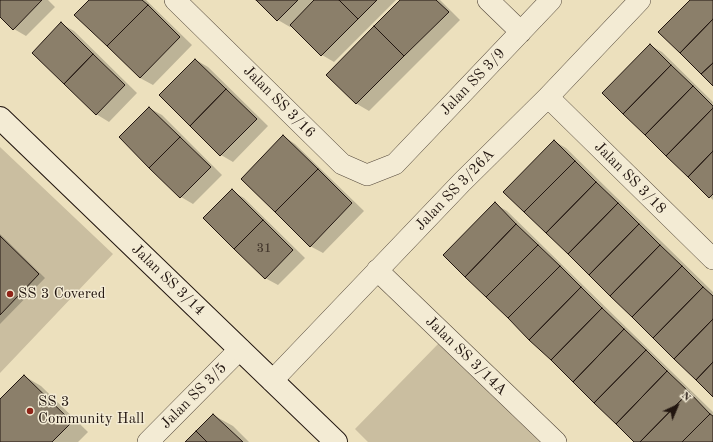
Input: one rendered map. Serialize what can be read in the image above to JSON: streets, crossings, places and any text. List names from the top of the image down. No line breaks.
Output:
{"streets":{"street":["Jalan SS 3/9","Jalan SS 3/16","Jalan SS 3/18","Jalan SS 3/26A","Jalan SS 3/14","Jalan SS 3/14A","Jalan SS 3/5"]},"crossings":[["Jalan SS 3/9","Jalan SS 3/16"],["Jalan SS 3/18","Jalan SS 3/26A"],["Jalan SS 3/26A","Jalan SS 3/14"],["Jalan SS 3/26A","Jalan SS 3/14A"],["Jalan SS 3/14","Jalan SS 3/5"]],"places":["SS 3 Covered","SS 3 Community Hall"],"house_numbers":["31"],"north":"top right"}
